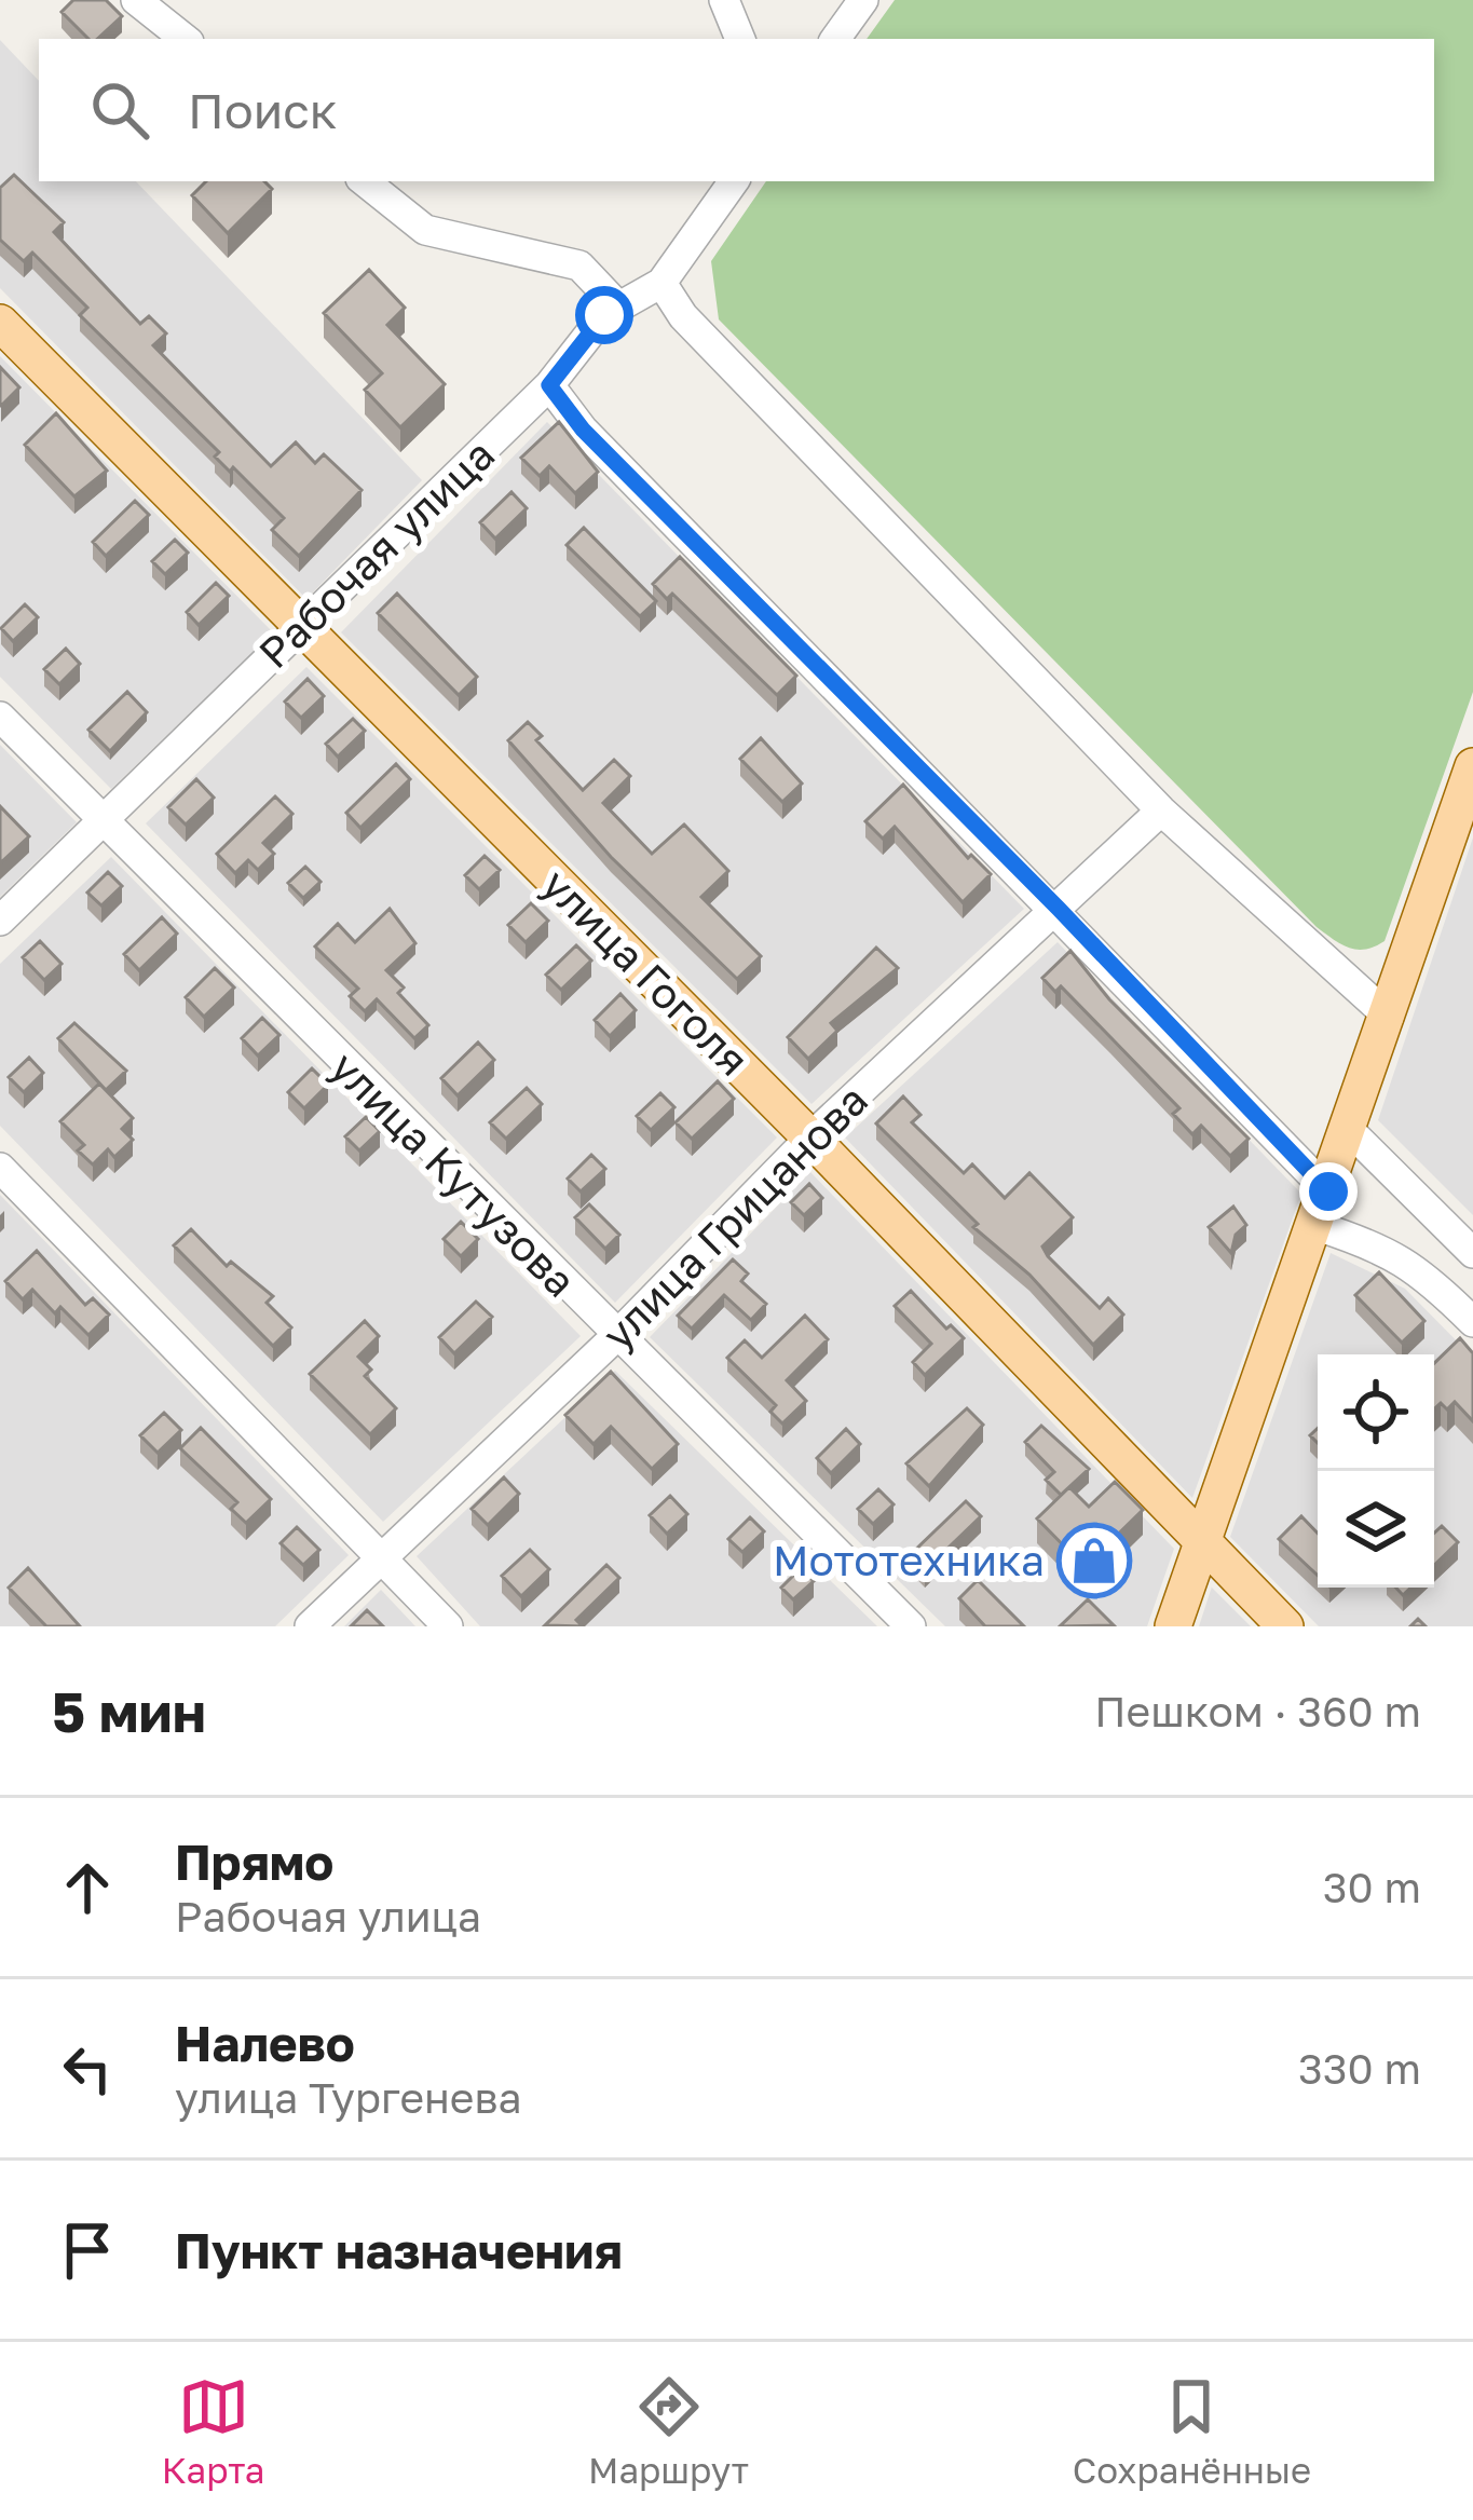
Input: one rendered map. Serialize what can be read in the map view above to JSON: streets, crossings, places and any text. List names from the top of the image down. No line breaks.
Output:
{"streets":{"main road":["улица Гоголя"],"street":["Рабочая улица","улица Кутузова","улица Грицанова"]},"crossings":[["Рабочая улица","улица Гоголя"],["Рабочая улица","улица Кутузова"],["улица Гоголя","улица Грицанова"],["улица Кутузова","улица Грицанова"]],"places":{"shop":["Мототехника"]},"page":{"search":"Поиск","heading":["5 мин","Пешком · 360 m"],"list":[["Прямо","Рабочая улица","30 m"],["Налево","улица Тургенева","330 m"],"Пункт назначения"],"nav":["Карта","Маршрут","Сохранённые"]}}
